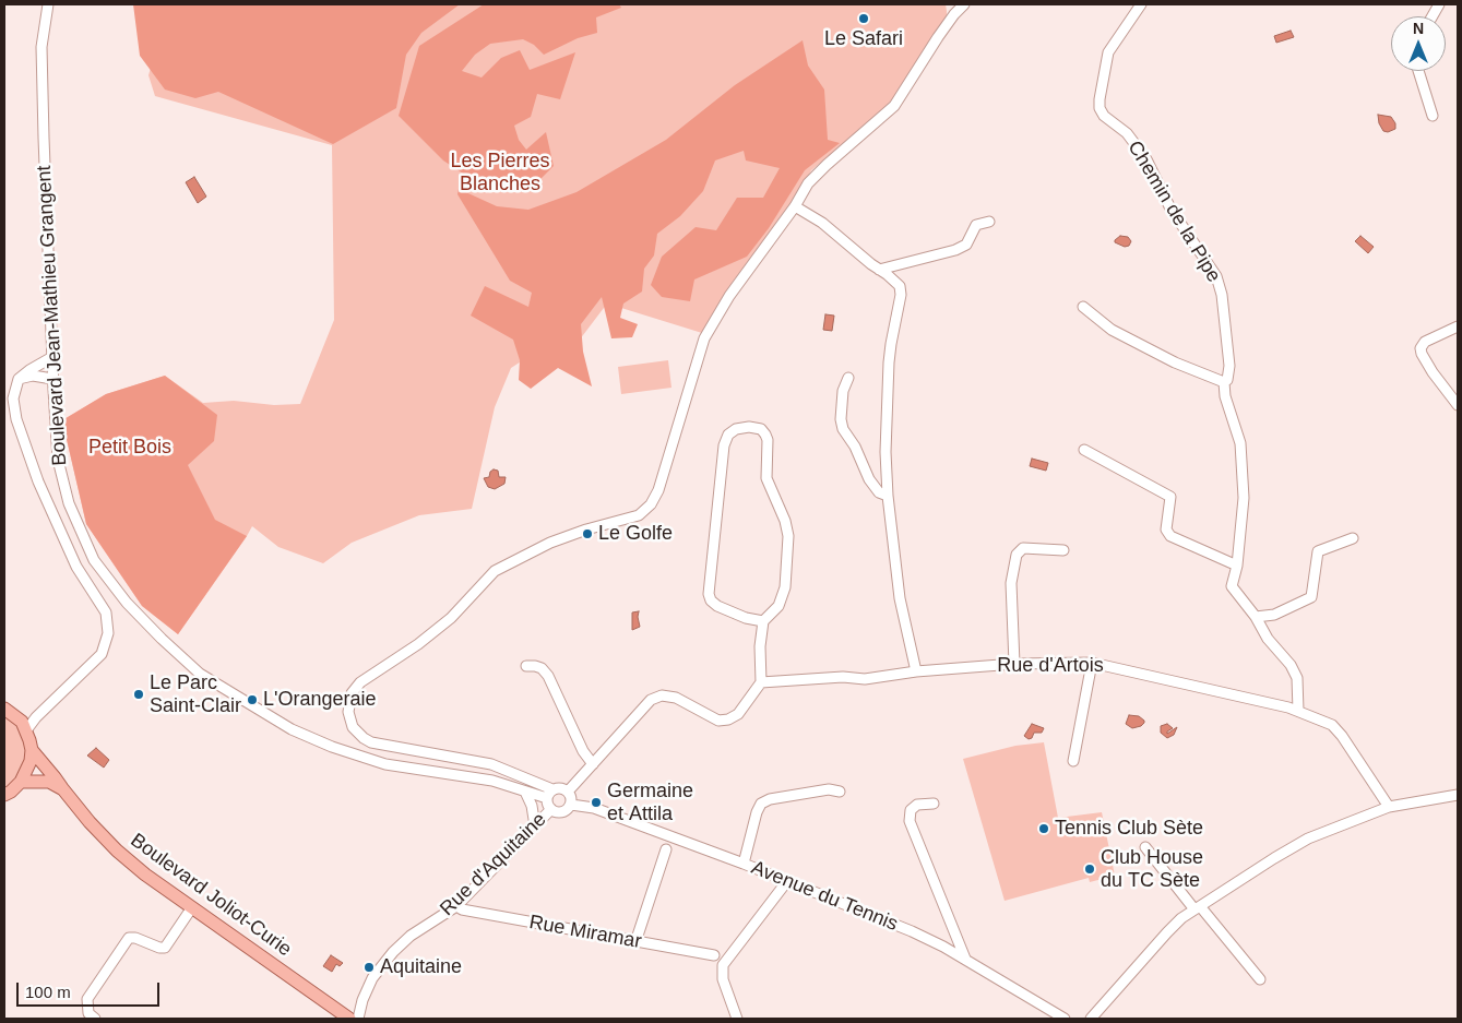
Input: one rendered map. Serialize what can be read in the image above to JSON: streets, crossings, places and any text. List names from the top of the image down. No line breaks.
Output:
{"streets":{"main road":["Boulevard Joliot-Curie"],"street":["Chemin de la Pipe","Boulevard Jean-Mathieu Grangent","Rue d'Artois","Rue d'Aquitaine","Avenue du Tennis","Rue Miramar"]},"crossings":[["Chemin de la Pipe","Rue d'Artois"],["Boulevard Jean-Mathieu Grangent","Rue d'Aquitaine"],["Boulevard Jean-Mathieu Grangent","Avenue du Tennis"],["Rue d'Aquitaine","Avenue du Tennis"],["Rue d'Aquitaine","Rue Miramar"]],"parks":["Les Pierres Blanches","Petit Bois"],"places":["Le Safari","Le Golfe","Le Parc Saint-Clair","L'Orangeraie","Germaine et Attila","Tennis Club Sète","Club House du TC Sète","Aquitaine"],"scale_bar":"100 m","north":"top"}
